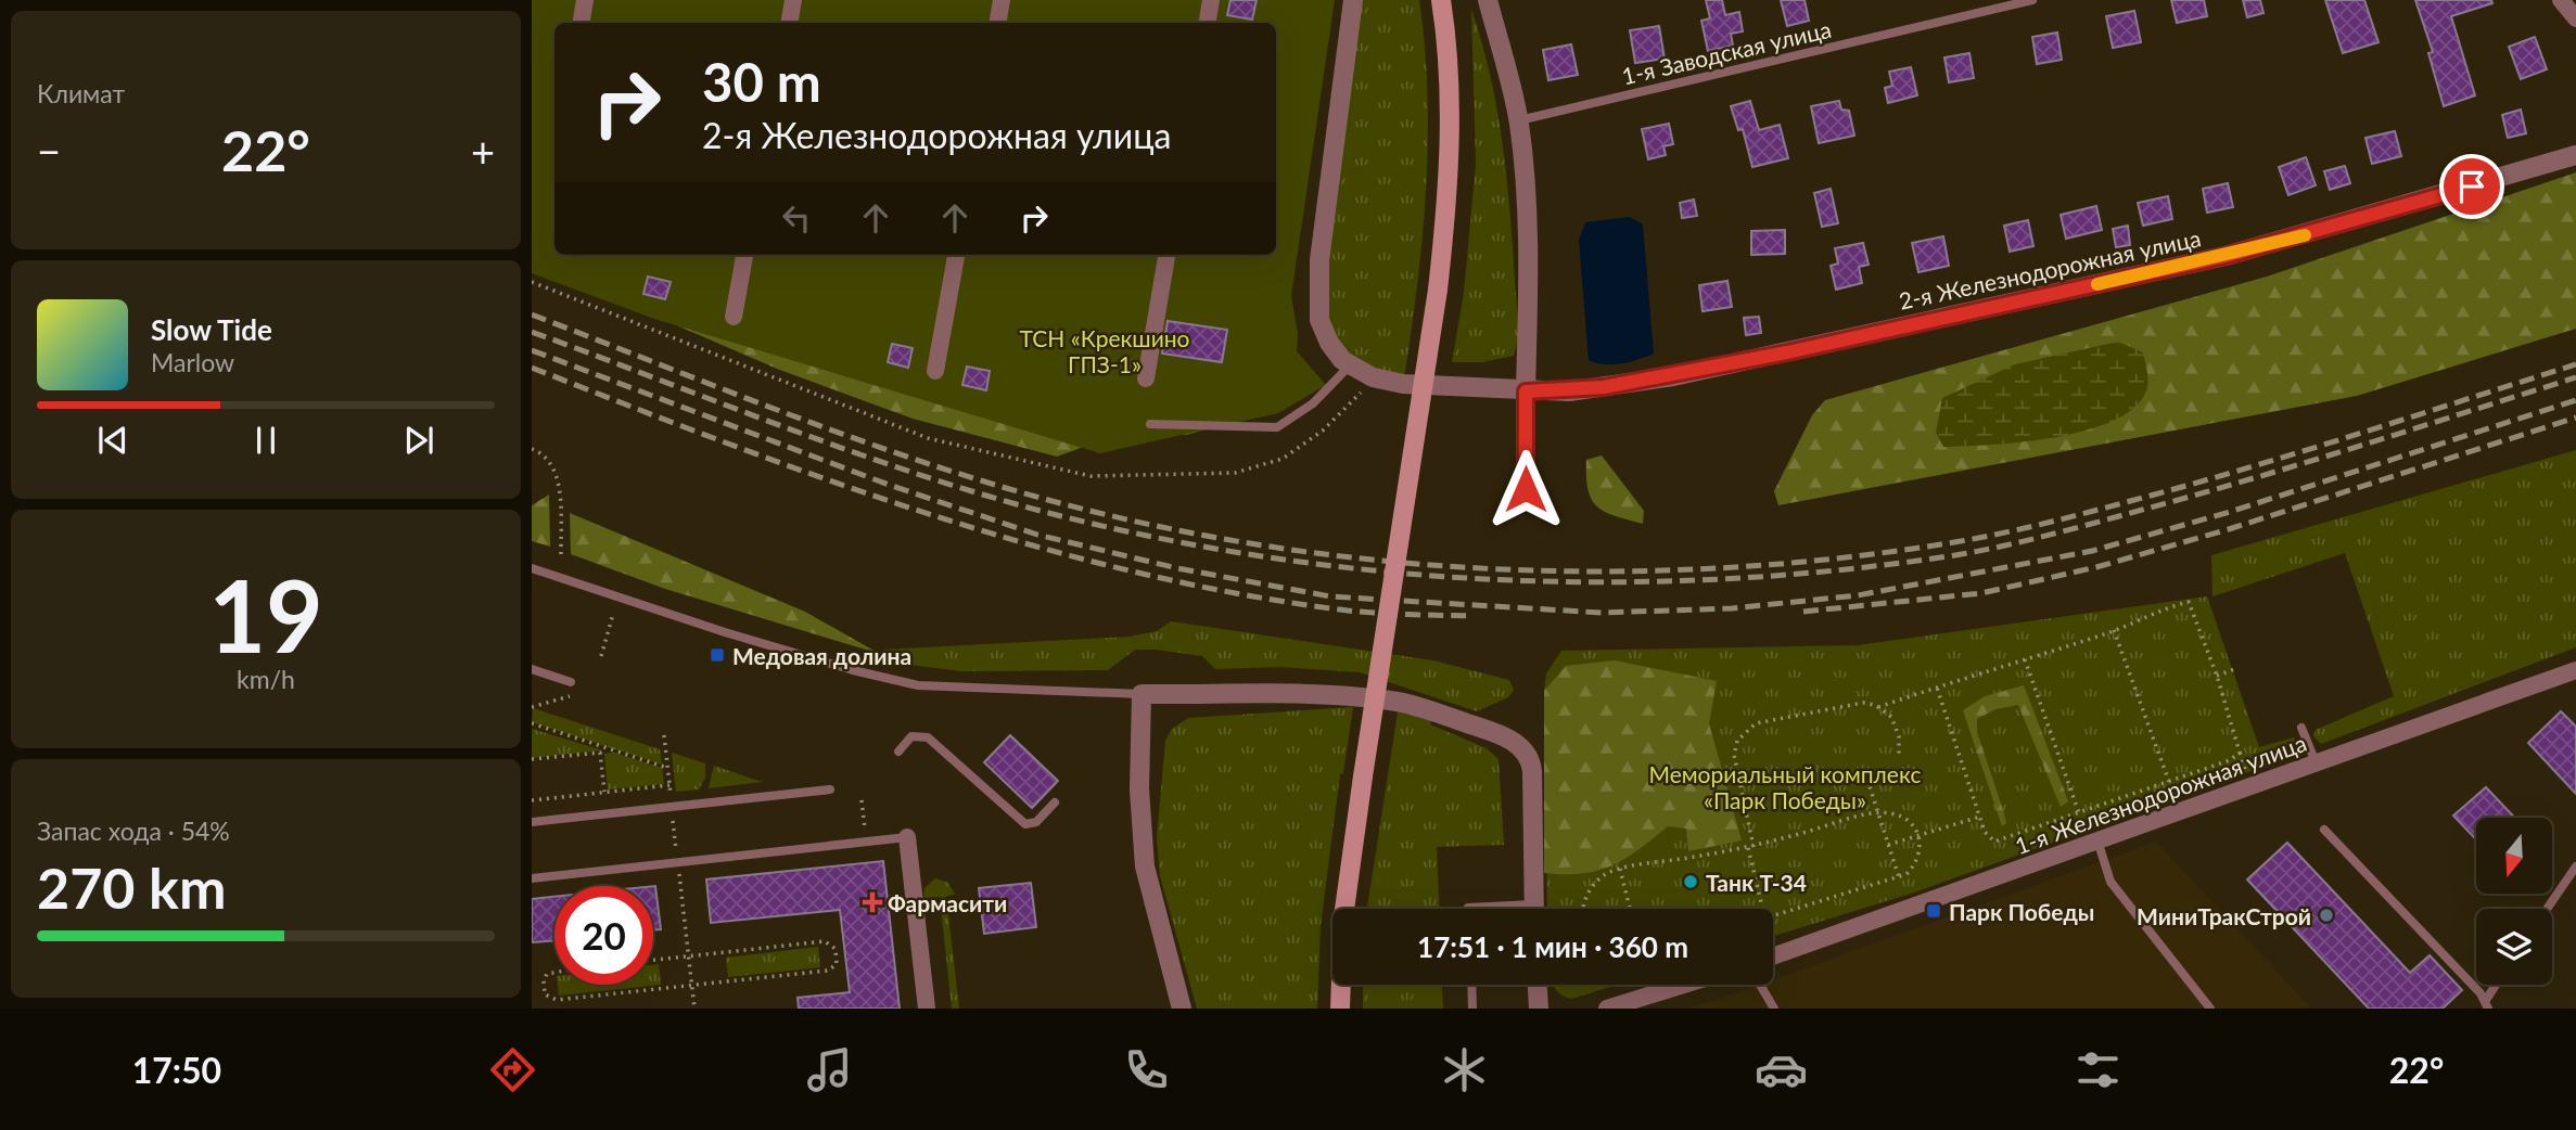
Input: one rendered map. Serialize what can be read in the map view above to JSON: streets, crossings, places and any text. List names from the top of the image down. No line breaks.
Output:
{"streets":{"street":["2-я Железнодорожная улица","1-я Железнодорожная улица"],"lane":["1-я Заводская улица"]},"parks":["ТСН «Крекшино ГПЗ-1»","Мемориальный комплекс «Парк Победы»"],"places":{"transit":["Медовая долина","Парк Победы"],"other":["Танк Т-34","МиниТракСтрой"],"health":["Фармасити"]},"north":"bottom","page":{"tile":["Климат",["19","km/h"],["Запас хода · 54%","270 km"]],"turn":["30 m","2-я Железнодорожная улица"],"heat":["−","22°","+"],"song":["Slow Tide","Marlow"],"limit":"20","trip":"17:51 · 1 мин · 360 m","tabs":["17:50","22°"]}}
